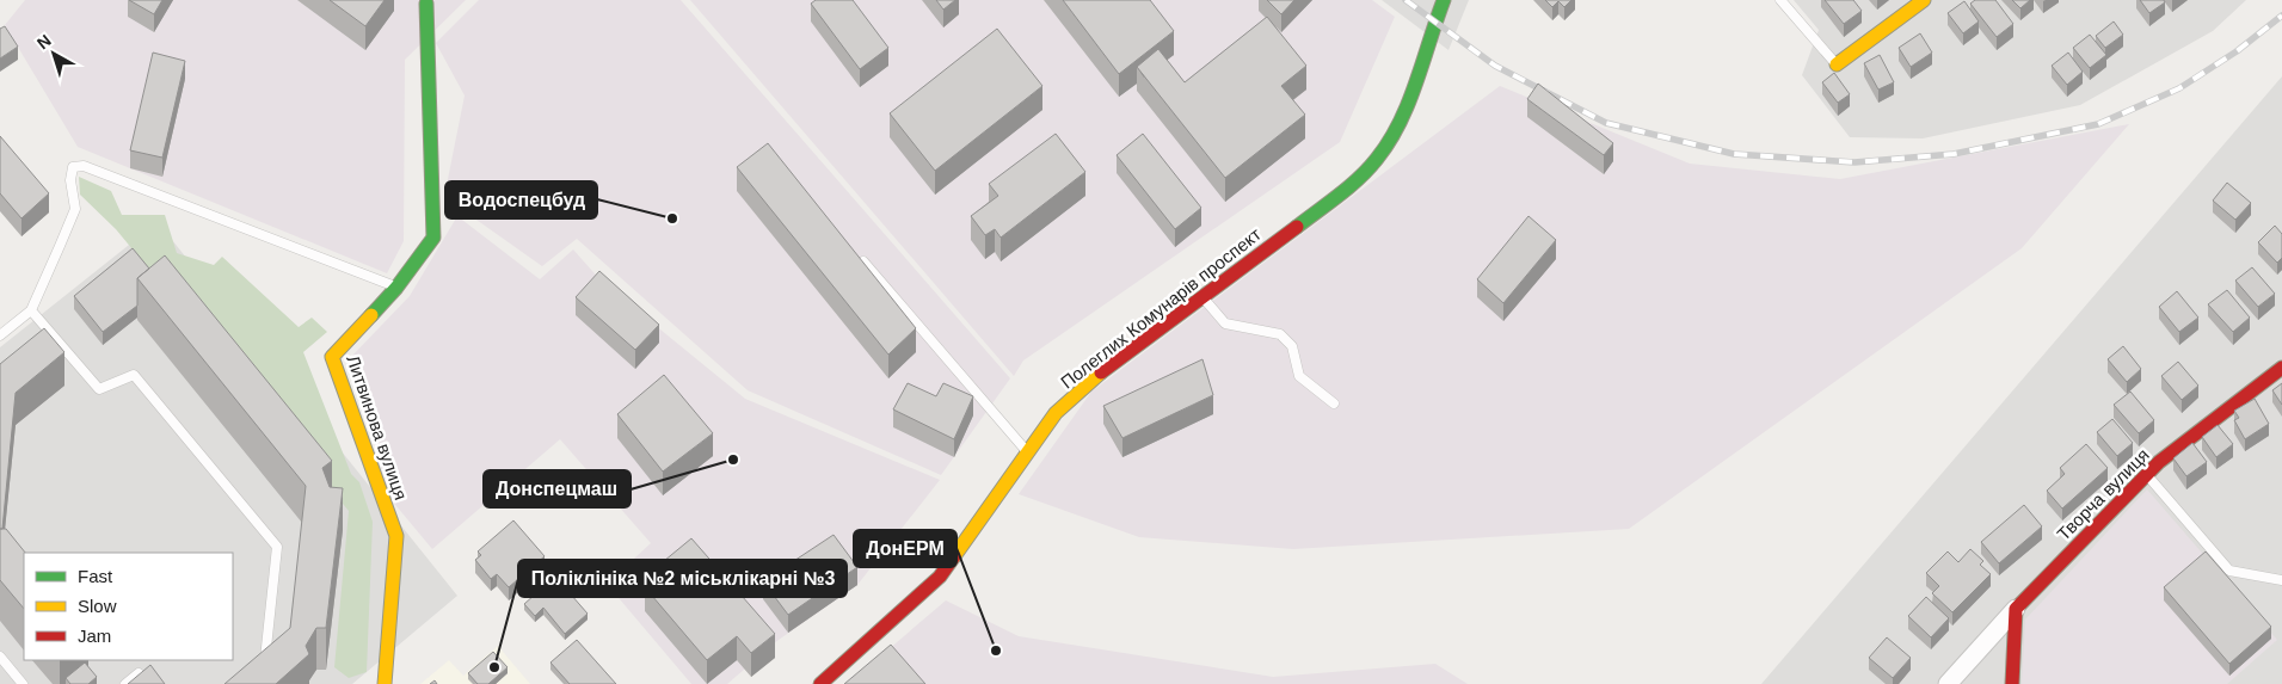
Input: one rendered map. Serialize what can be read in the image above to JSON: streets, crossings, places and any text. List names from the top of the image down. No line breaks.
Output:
{"streets":{"street":["Полеглих Комунарів проспект","Литвинова вулиця","Творча вулиця"]},"places":["Водоспецбуд","Донспецмаш","ДонЕРМ","Поліклініка №2 міськлікарні №3"],"legend":["Fast","Slow","Jam"],"north":"top left"}
